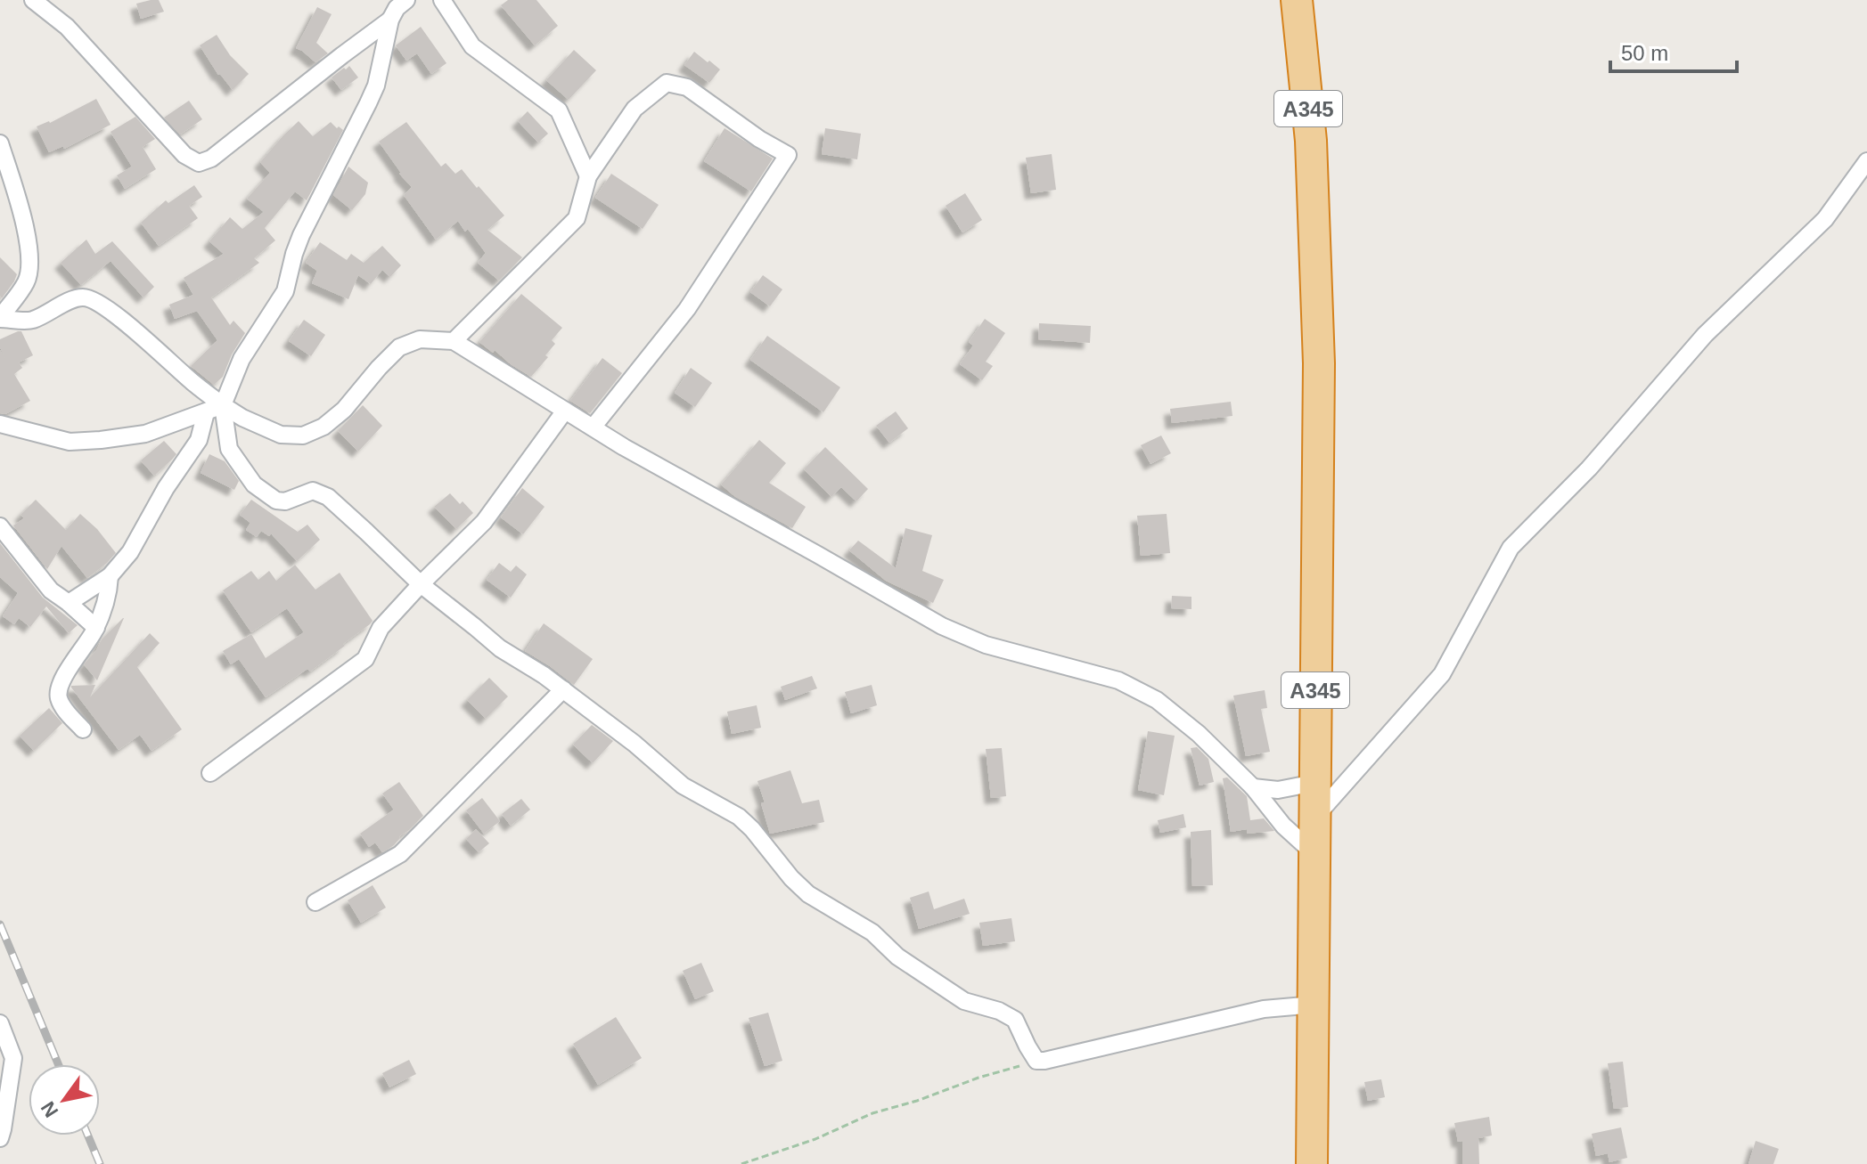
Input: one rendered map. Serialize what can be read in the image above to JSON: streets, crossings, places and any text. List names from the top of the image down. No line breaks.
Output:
{"streets":{"highway":["A345"]},"scale_bar":"50 m","north":"bottom left"}
